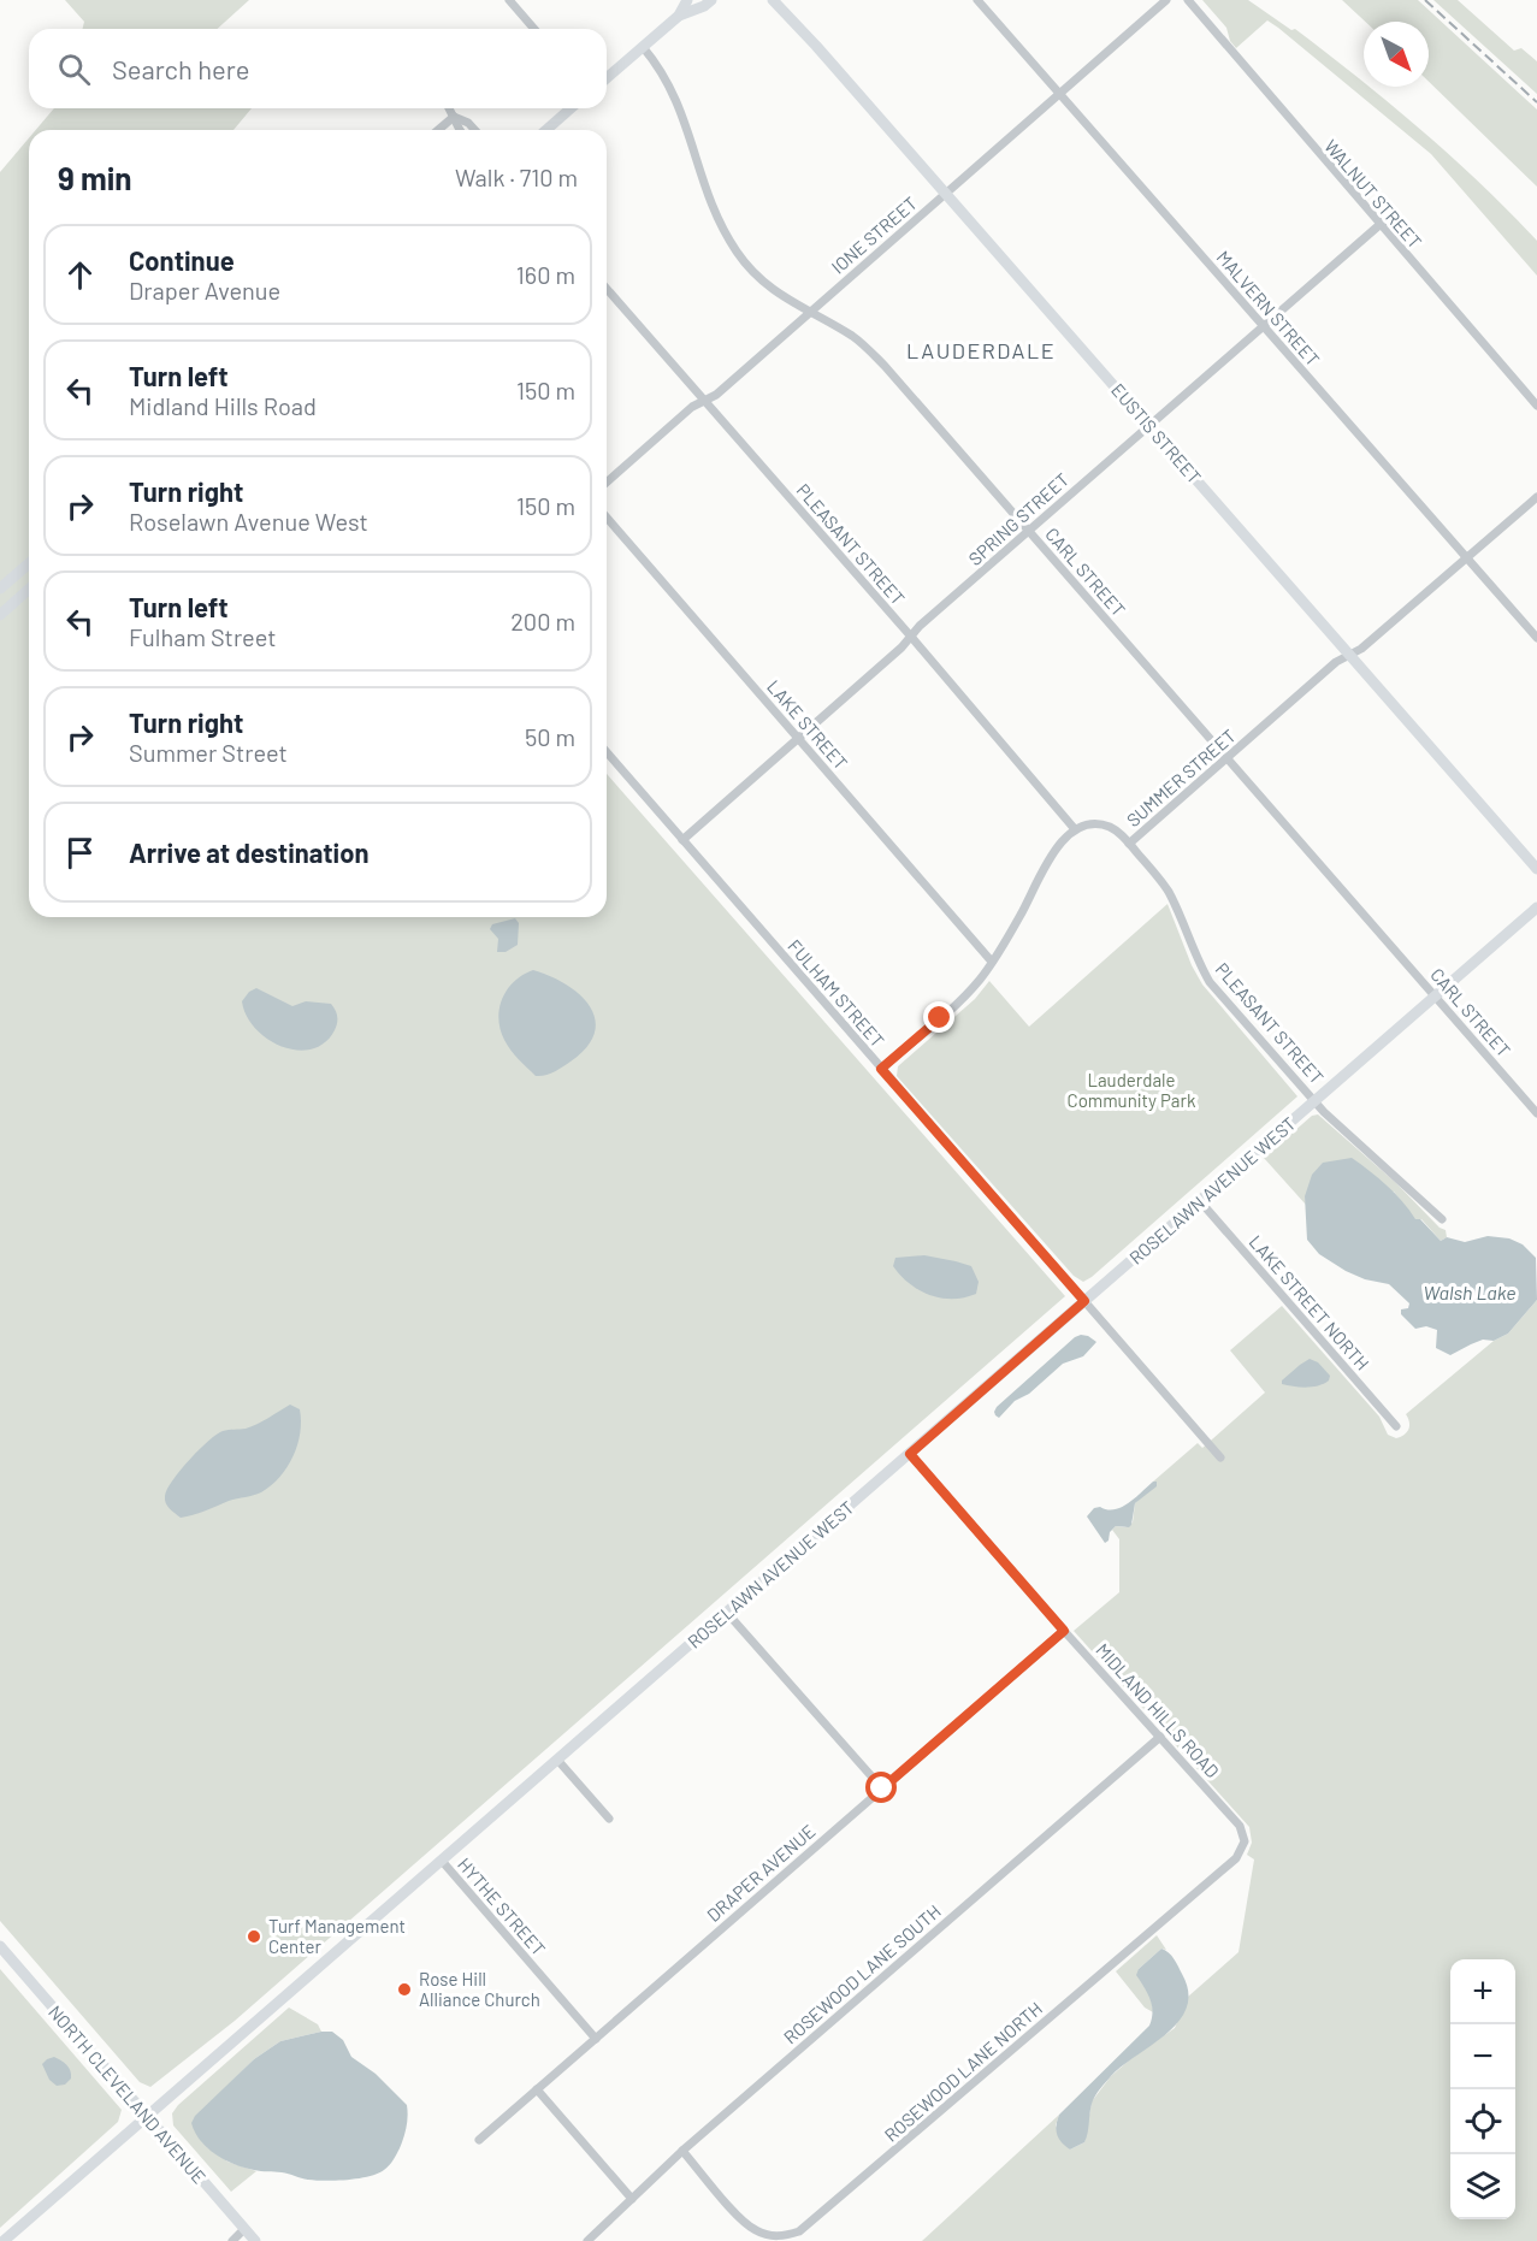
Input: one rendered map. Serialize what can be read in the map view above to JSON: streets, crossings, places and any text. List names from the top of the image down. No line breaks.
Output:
{"streets":{"street":["WALNUT STREET","IONE STREET","MALVERN STREET","EUSTIS STREET","SPRING STREET","PLEASANT STREET","CARL STREET","LAKE STREET","SUMMER STREET","FULHAM STREET","ROSELAWN AVENUE WEST","LAKE STREET NORTH","MIDLAND HILLS ROAD","DRAPER AVENUE","HYTHE STREET","ROSEWOOD LANE SOUTH","ROSEWOOD LANE NORTH","NORTH CLEVELAND AVENUE"]},"crossings":[["WALNUT STREET","SPRING STREET"],["IONE STREET","MALVERN STREET"],["IONE STREET","EUSTIS STREET"],["IONE STREET","PLEASANT STREET"],["IONE STREET","CARL STREET"],["MALVERN STREET","SPRING STREET"],["MALVERN STREET","SUMMER STREET"],["EUSTIS STREET","SPRING STREET"],["EUSTIS STREET","SUMMER STREET"],["SPRING STREET","PLEASANT STREET"],["SPRING STREET","CARL STREET"],["SPRING STREET","LAKE STREET"],["SPRING STREET","FULHAM STREET"],["PLEASANT STREET","SUMMER STREET"],["PLEASANT STREET","ROSELAWN AVENUE WEST"],["CARL STREET","SUMMER STREET"],["CARL STREET","ROSELAWN AVENUE WEST"],["FULHAM STREET","ROSELAWN AVENUE WEST"],["ROSELAWN AVENUE WEST","LAKE STREET NORTH"],["ROSELAWN AVENUE WEST","MIDLAND HILLS ROAD"],["ROSELAWN AVENUE WEST","HYTHE STREET"],["ROSELAWN AVENUE WEST","NORTH CLEVELAND AVENUE"],["MIDLAND HILLS ROAD","DRAPER AVENUE"],["MIDLAND HILLS ROAD","ROSEWOOD LANE SOUTH"],["MIDLAND HILLS ROAD","ROSEWOOD LANE NORTH"],["DRAPER AVENUE","HYTHE STREET"],["ROSEWOOD LANE SOUTH","ROSEWOOD LANE NORTH"]],"districts":["LAUDERDALE"],"water":["Walsh Lake"],"parks":["Lauderdale Community Park"],"places":["Turf Management Center","Rose Hill Alliance Church"],"north":"bottom right","page":{"search":"Search here","heading":["9 min","Walk · 710 m"],"list":[["Continue","Draper Avenue","160 m"],["Turn left","Midland Hills Road","150 m"],["Turn right","Roselawn Avenue West","150 m"],["Turn left","Fulham Street","200 m"],["Turn right","Summer Street","50 m"],"Arrive at destination"],"map_buttons":["+","−"]}}
